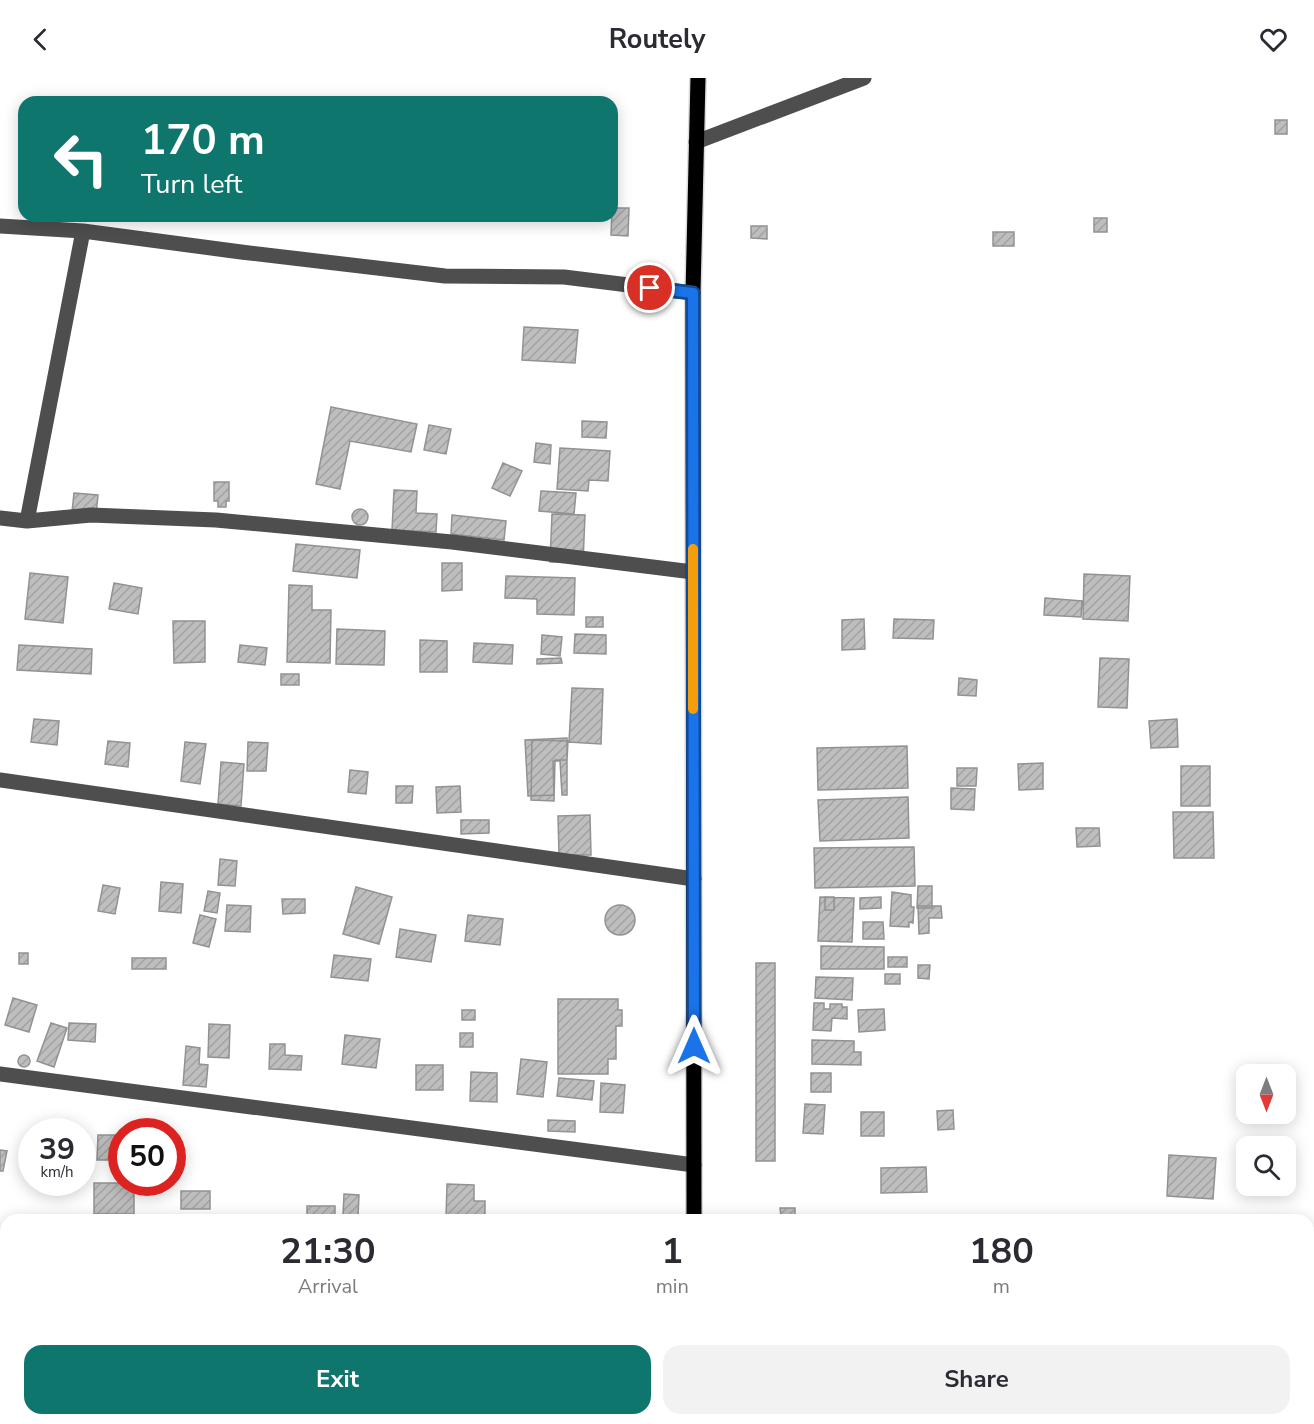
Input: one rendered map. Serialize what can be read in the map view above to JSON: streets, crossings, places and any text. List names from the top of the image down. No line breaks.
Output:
{"north":"bottom","page":{"header":"Routely","turn":["170 m","Turn left"],"speed":"39 km/h","limit":"50","eta":["21:30","Arrival","1","min","180","m"],"buttons":["Exit","Share"]}}
